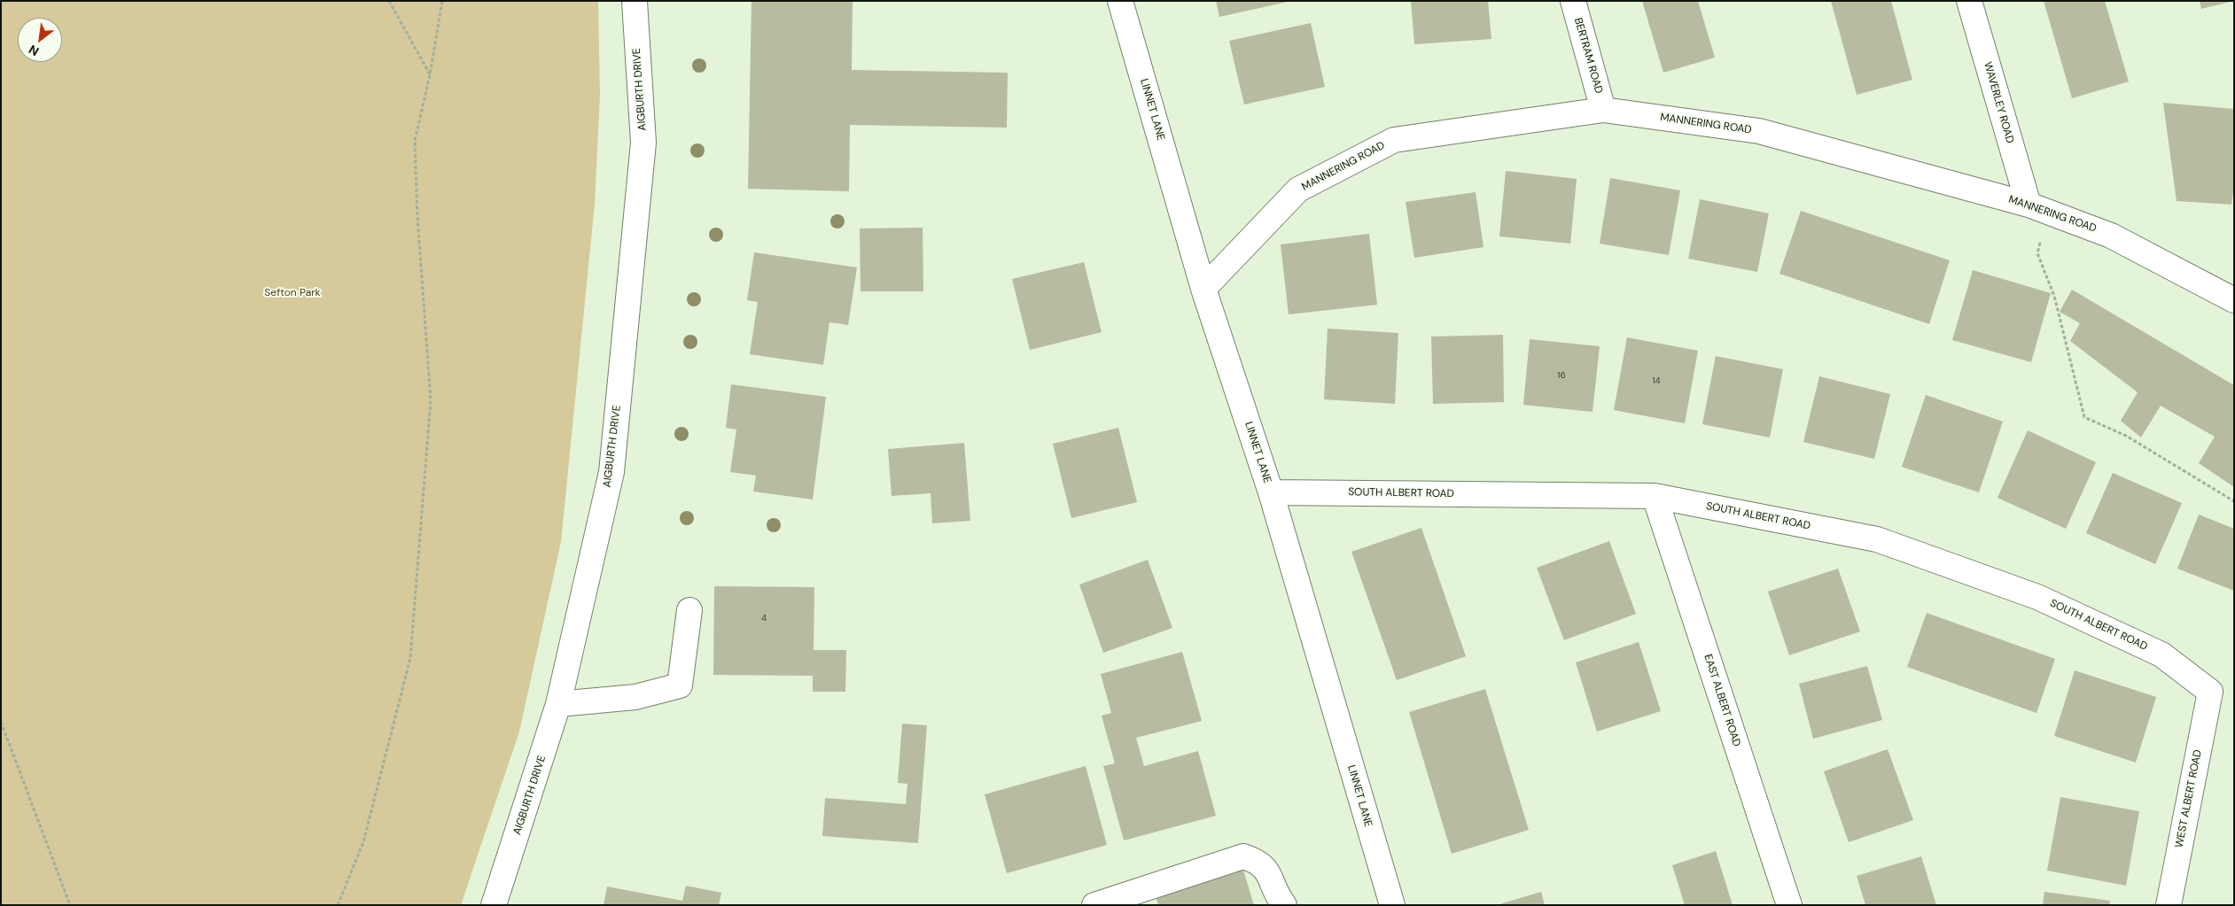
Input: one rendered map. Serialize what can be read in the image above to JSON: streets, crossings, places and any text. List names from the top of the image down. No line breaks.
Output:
{"streets":{"street":["BERTRAM ROAD","AIGBURTH DRIVE","WAVERLEY ROAD","LINNET LANE","MANNERING ROAD","SOUTH ALBERT ROAD","EAST ALBERT ROAD","WEST ALBERT ROAD"]},"crossings":[["BERTRAM ROAD","MANNERING ROAD"],["WAVERLEY ROAD","MANNERING ROAD"],["LINNET LANE","MANNERING ROAD"],["LINNET LANE","SOUTH ALBERT ROAD"],["SOUTH ALBERT ROAD","EAST ALBERT ROAD"],["SOUTH ALBERT ROAD","WEST ALBERT ROAD"]],"parks":["Sefton Park"],"house_numbers":["16","14","4"],"north":"bottom left"}
